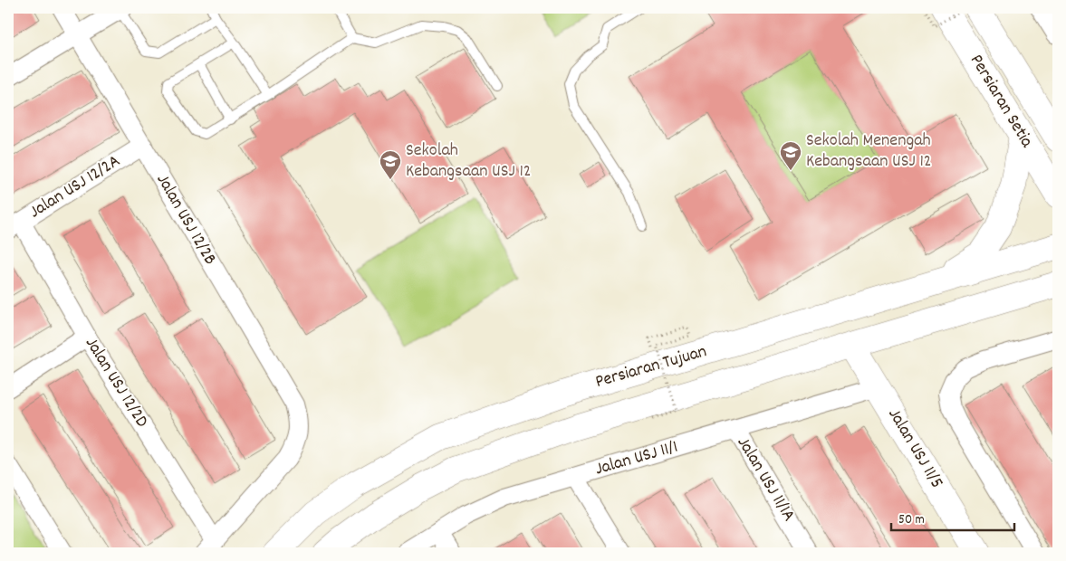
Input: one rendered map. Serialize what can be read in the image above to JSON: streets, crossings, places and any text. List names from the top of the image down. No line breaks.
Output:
{"streets":{"main road":["Persiaran Setia","Persiaran Tujuan","Jalan USJ 11/5"],"street":["Jalan USJ 12/2A","Jalan USJ 12/2B","Jalan USJ 12/2D","Jalan USJ 11/1","Jalan USJ 11/1A"]},"crossings":[["Jalan USJ 12/2A","Jalan USJ 12/2B"],["Jalan USJ 12/2A","Jalan USJ 12/2D"],["Jalan USJ 12/2B","Jalan USJ 12/2D"],["Persiaran Tujuan","Jalan USJ 11/5"],["Jalan USJ 11/5","Jalan USJ 11/1"],["Jalan USJ 11/1","Jalan USJ 11/1A"]],"places":{"school or university":["Sekolah Menengah Kebangsaan USJ 12","Sekolah Kebangsaan USJ 12"]},"scale_bar":"50 m"}
